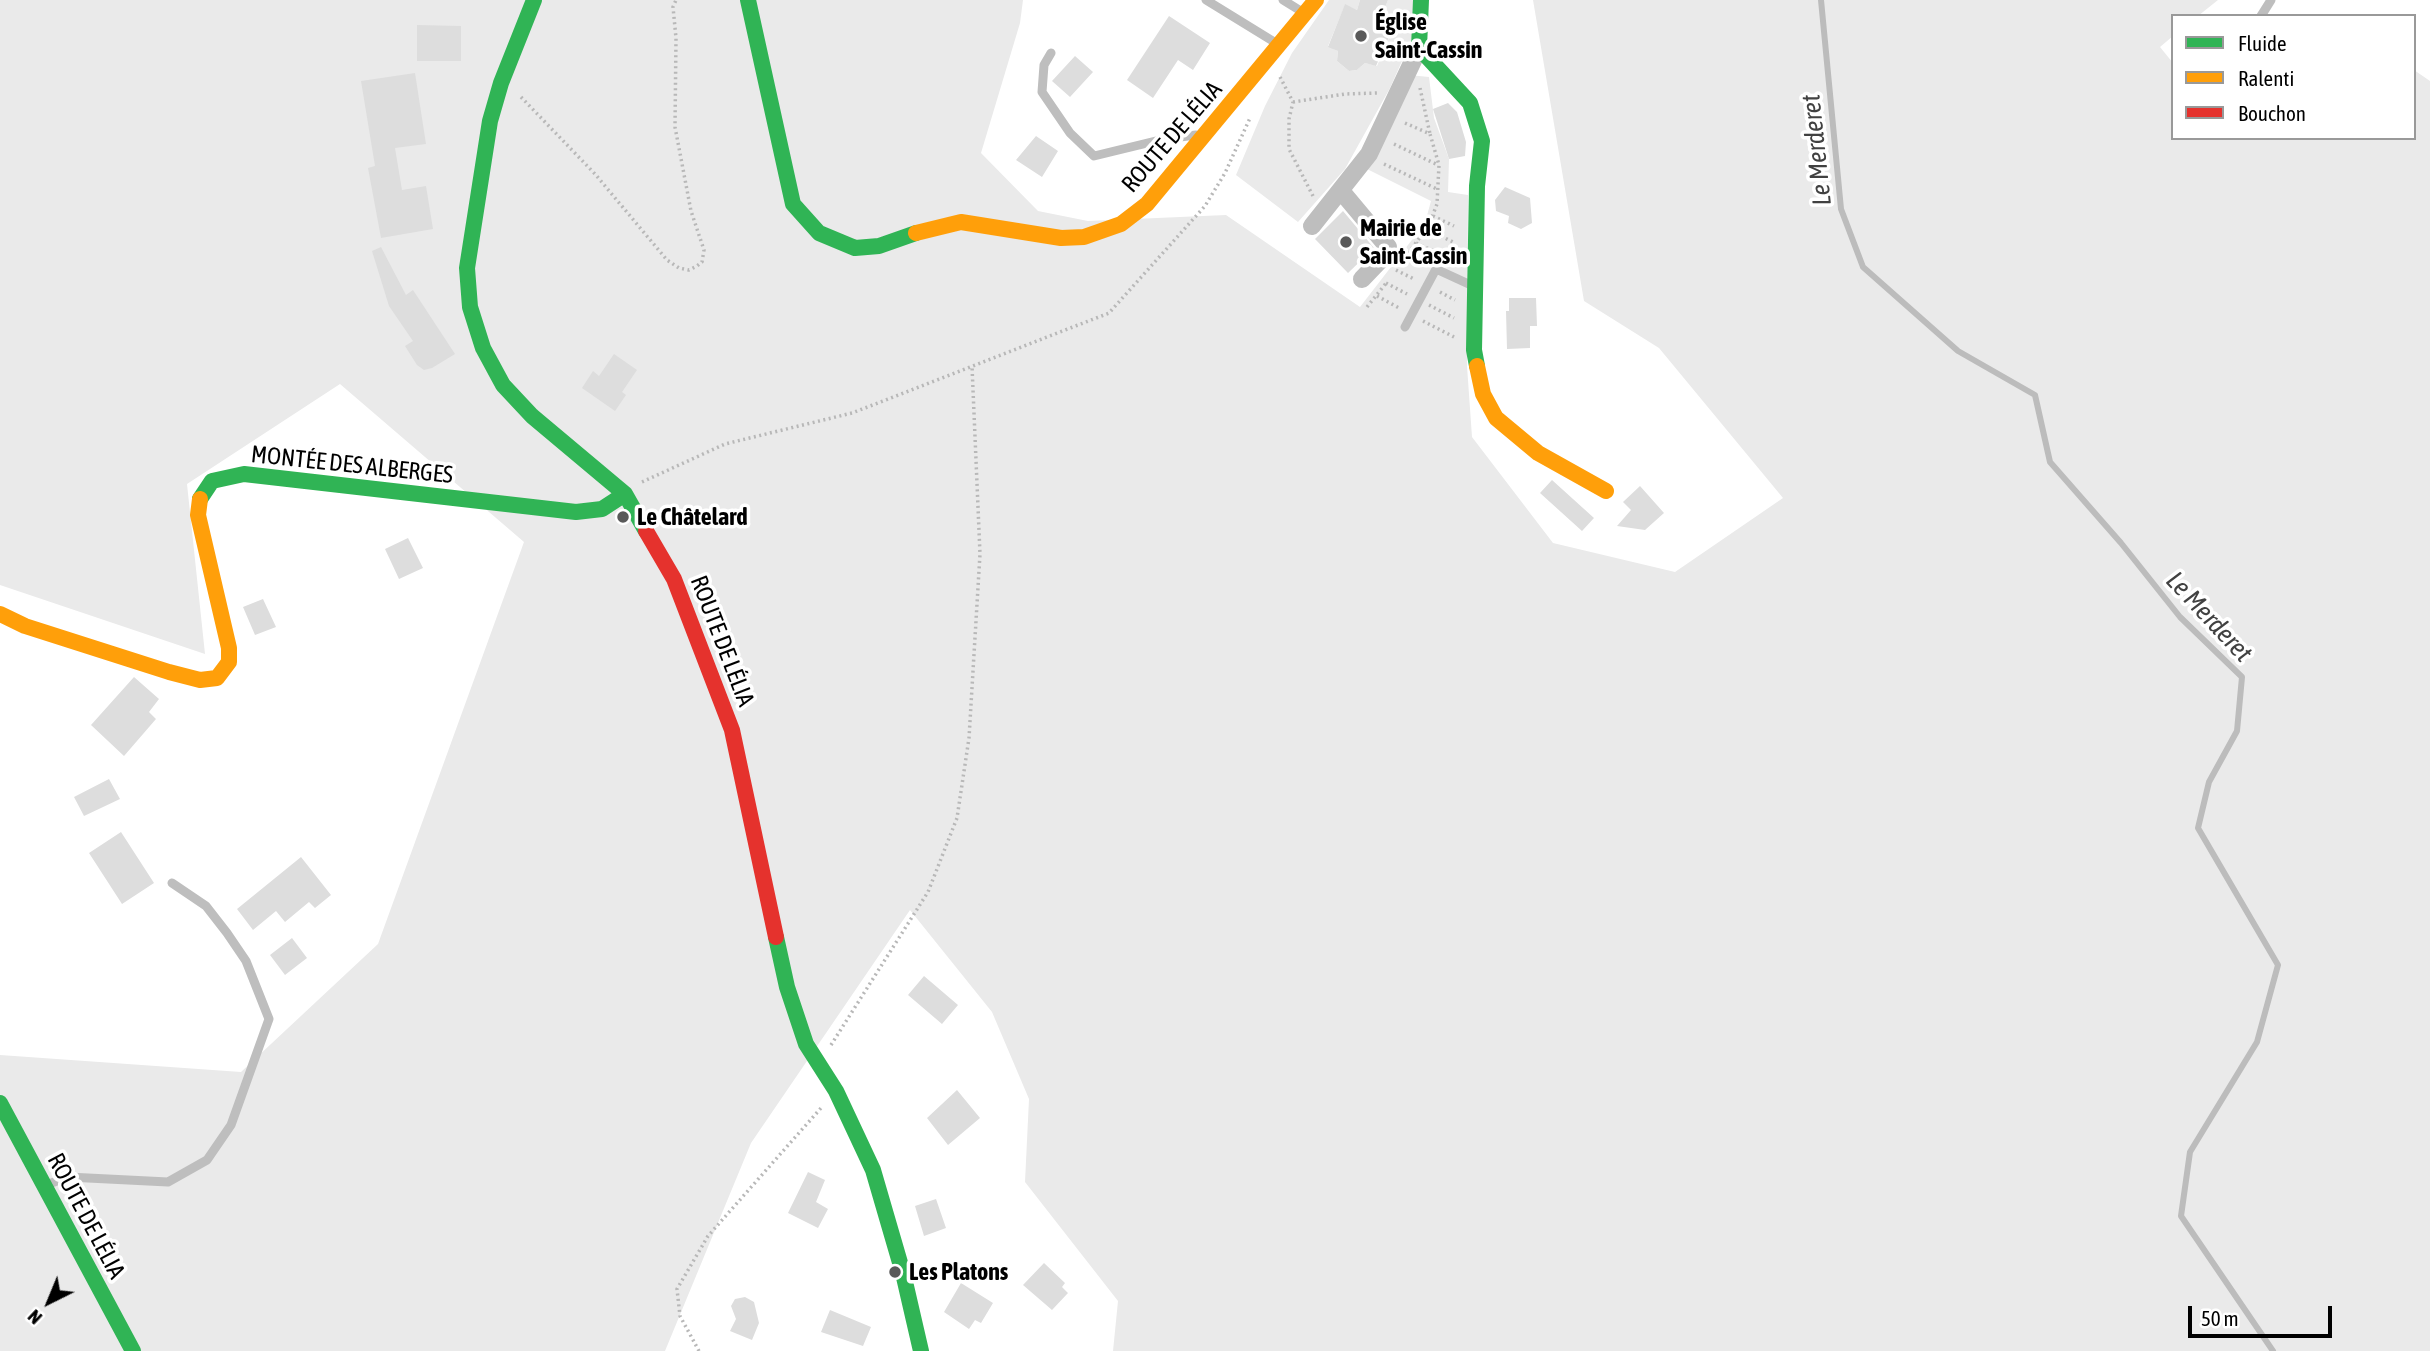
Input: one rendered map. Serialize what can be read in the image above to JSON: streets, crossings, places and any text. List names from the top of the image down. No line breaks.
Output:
{"streets":{"street":["ROUTE DE LÉLIA","MONTÉE DES ALBERGES"]},"crossings":[["ROUTE DE LÉLIA","MONTÉE DES ALBERGES"]],"water":["Le Merderet"],"places":["Église Saint-Cassin","Mairie de Saint-Cassin","Le Châtelard","Les Platons"],"legend":["Fluide","Ralenti","Bouchon"],"scale_bar":"50 m","north":"bottom left"}
